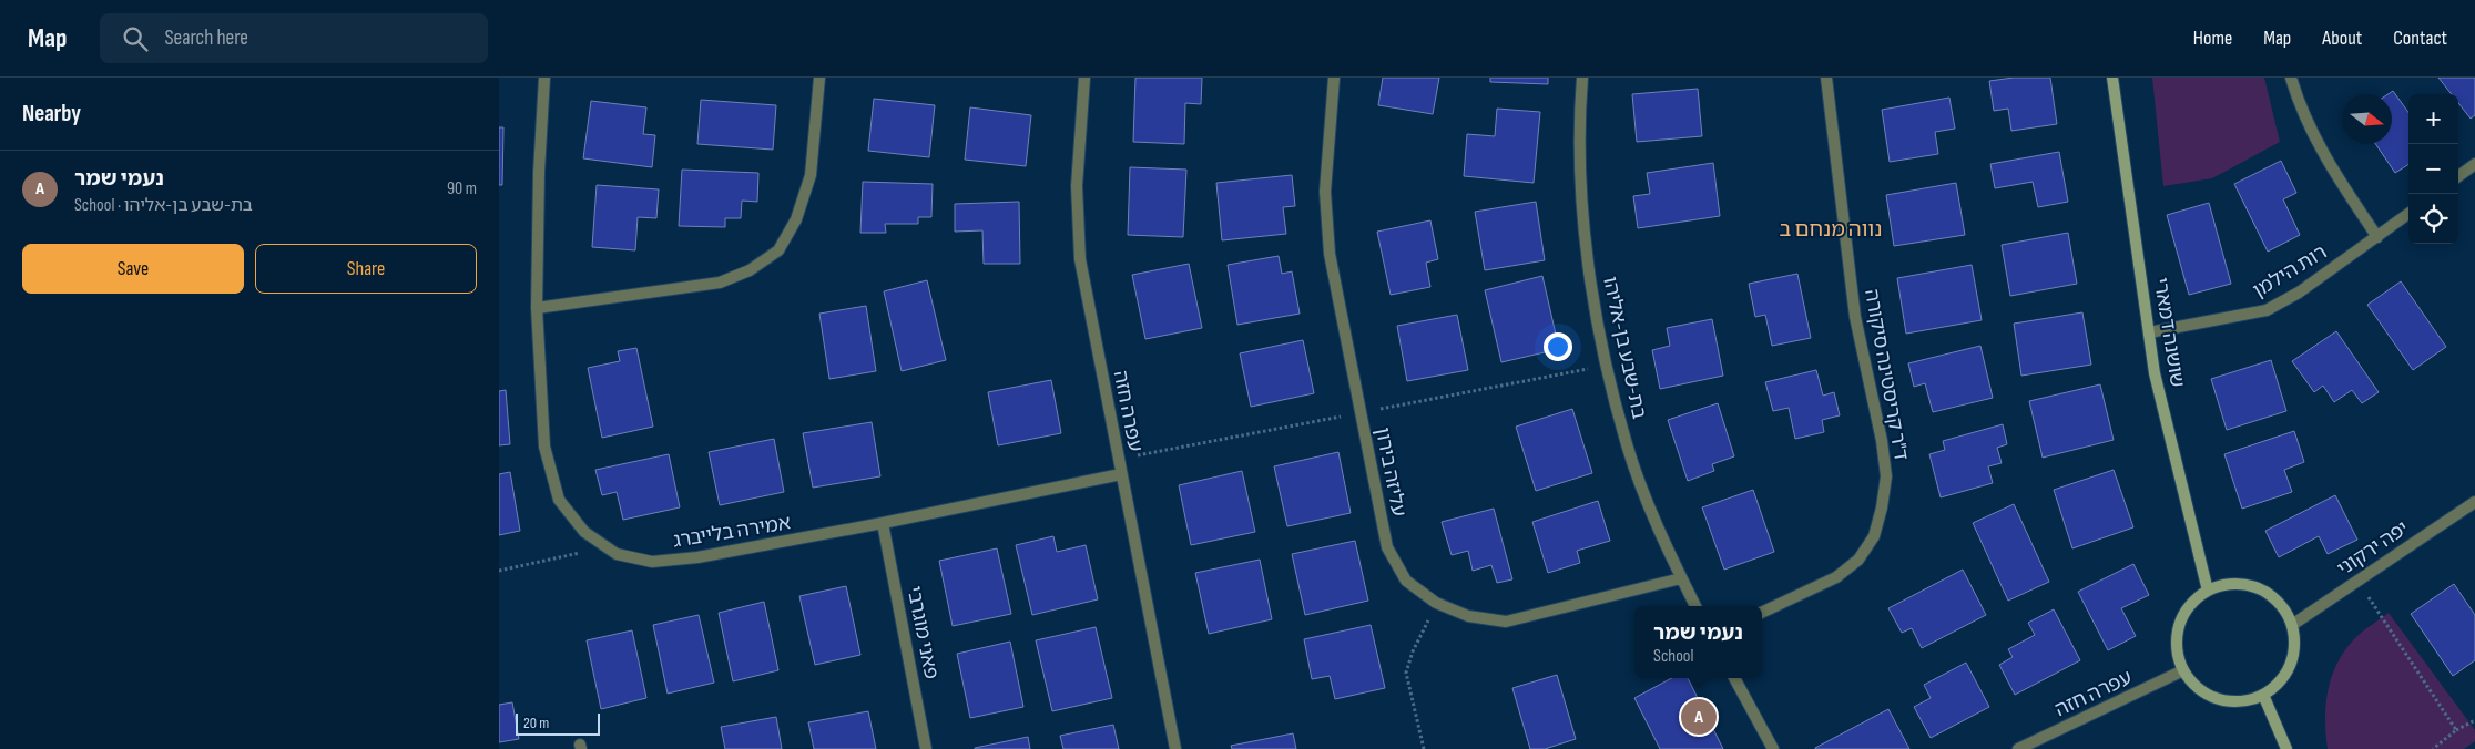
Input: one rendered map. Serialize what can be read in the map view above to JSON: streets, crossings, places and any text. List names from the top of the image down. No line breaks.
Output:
{"streets":{"street":["רות הילמן","שושנה דמארי","בת-שבע בן-אליהו","ד\"ר קריסטינה סיקורה","עפרה חזה","עליזה בירון","אמירה בלייברג","יפה ירקוני","פאני מוגרבי"]},"crossings":[["רות הילמן","שושנה דמארי"],["שושנה דמארי","עפרה חזה"],["שושנה דמארי","יפה ירקוני"],["בת-שבע בן-אליהו","עליזה בירון"],["עפרה חזה","אמירה בלייברג"],["עפרה חזה","יפה ירקוני"],["אמירה בלייברג","פאני מוגרבי"]],"districts":["נווה מנחם ב"],"scale_bar":"20 m","north":"right","page":{"header":"Map","search":"Search here","nav":["Home","Map","About","Contact"],"heading":"Nearby","map_buttons":["+","−"],"list":[{"mark":"A","name":"נעמי שמר","note":"School · בת-שבע בן-אליהו","value":"90 m"}],"buttons":["Save","Share"],"popup":["נעמי שמר","School"],"pins":"A","scale":"20 m"}}
